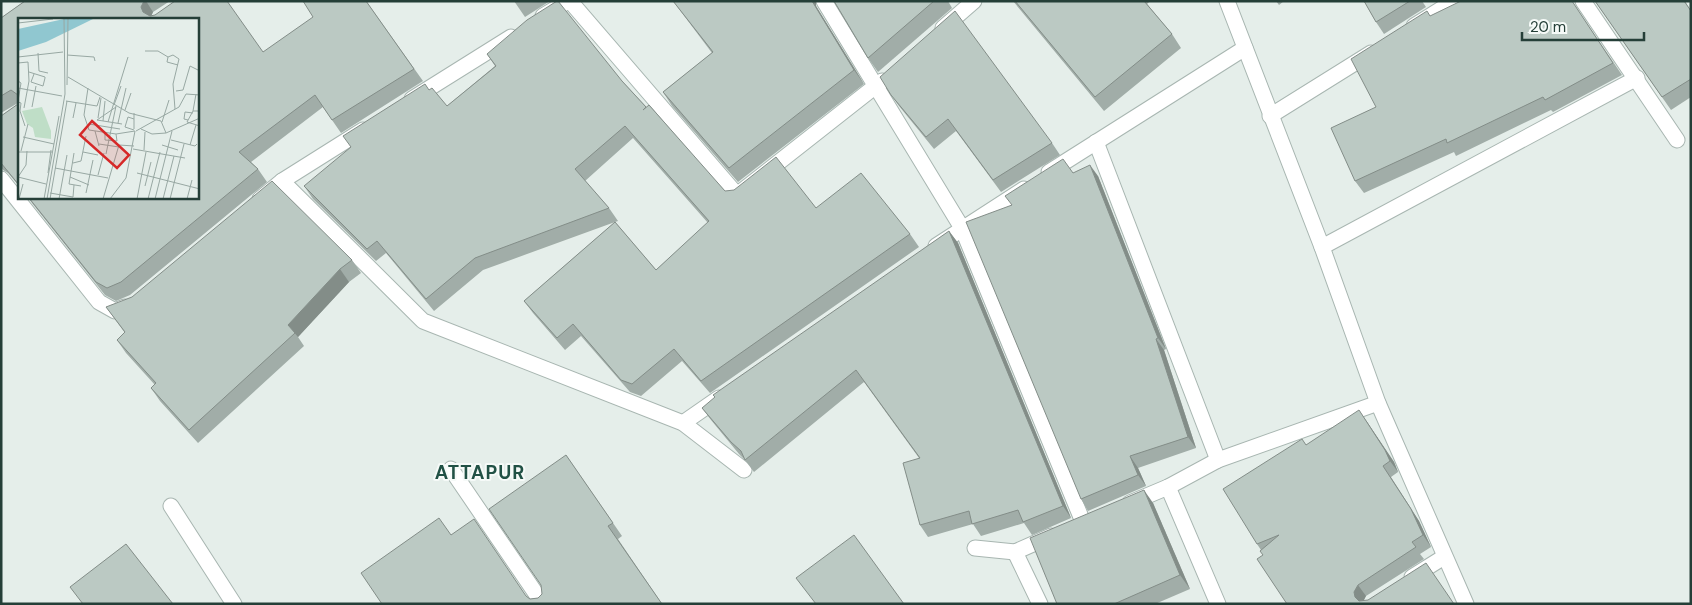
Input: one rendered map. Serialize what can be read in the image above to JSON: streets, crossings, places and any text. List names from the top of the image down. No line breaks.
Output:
{"districts":["ATTAPUR"],"scale_bar":"20 m"}
